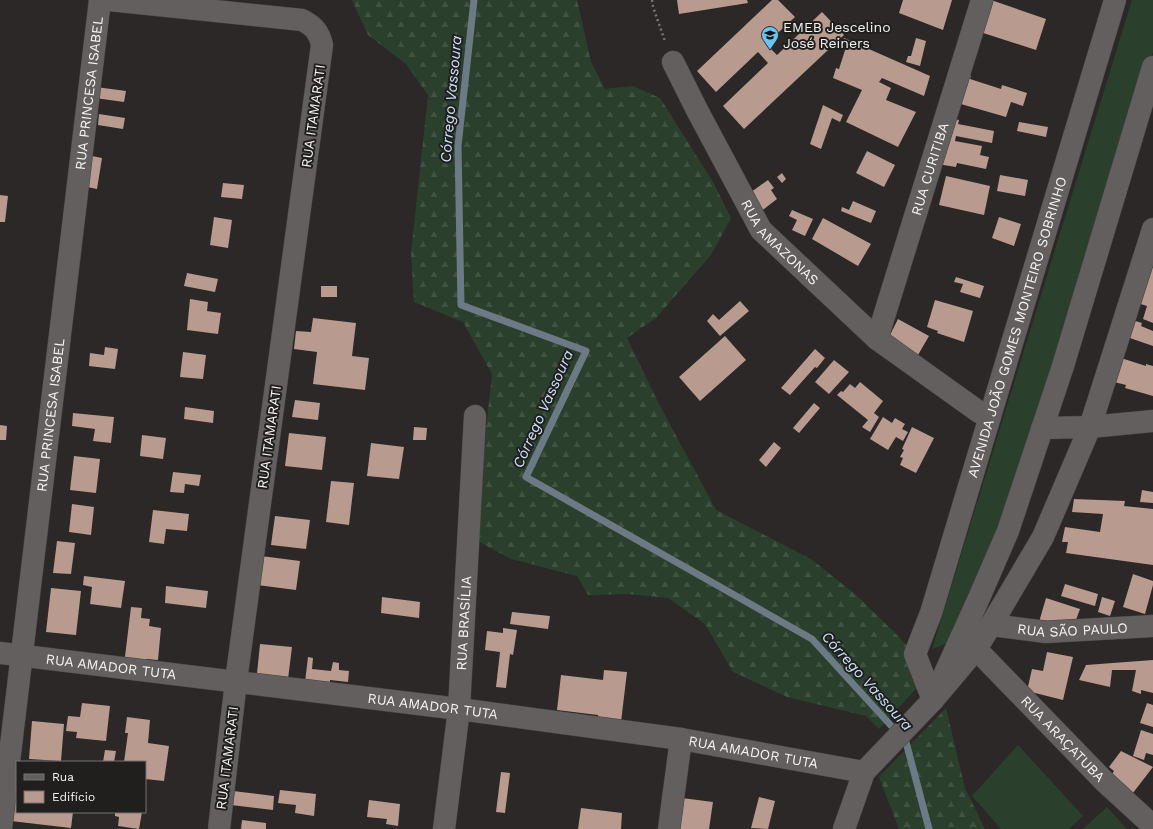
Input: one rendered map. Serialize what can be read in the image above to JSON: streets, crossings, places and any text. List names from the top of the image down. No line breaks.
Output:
{"streets":{"street":["RUA PRINCESA ISABEL","RUA ITAMARATI","RUA CURITIBA","RUA AMAZONAS","AVENIDA JOÃO GOMES MONTEIRO SOBRINHO","RUA BRASÍLIA","RUA SÃO PAULO","RUA AMADOR TUTA","RUA ARAÇATUBA"]},"crossings":[["RUA PRINCESA ISABEL","RUA AMADOR TUTA"],["RUA ITAMARATI","RUA AMADOR TUTA"],["RUA CURITIBA","RUA AMAZONAS"],["RUA AMAZONAS","AVENIDA JOÃO GOMES MONTEIRO SOBRINHO"],["RUA BRASÍLIA","RUA AMADOR TUTA"]],"water":["Córrego Vassoura"],"places":{"school or university":["EMEB Jescelino José Reiners"]},"legend":["Rua","Edifício"]}
